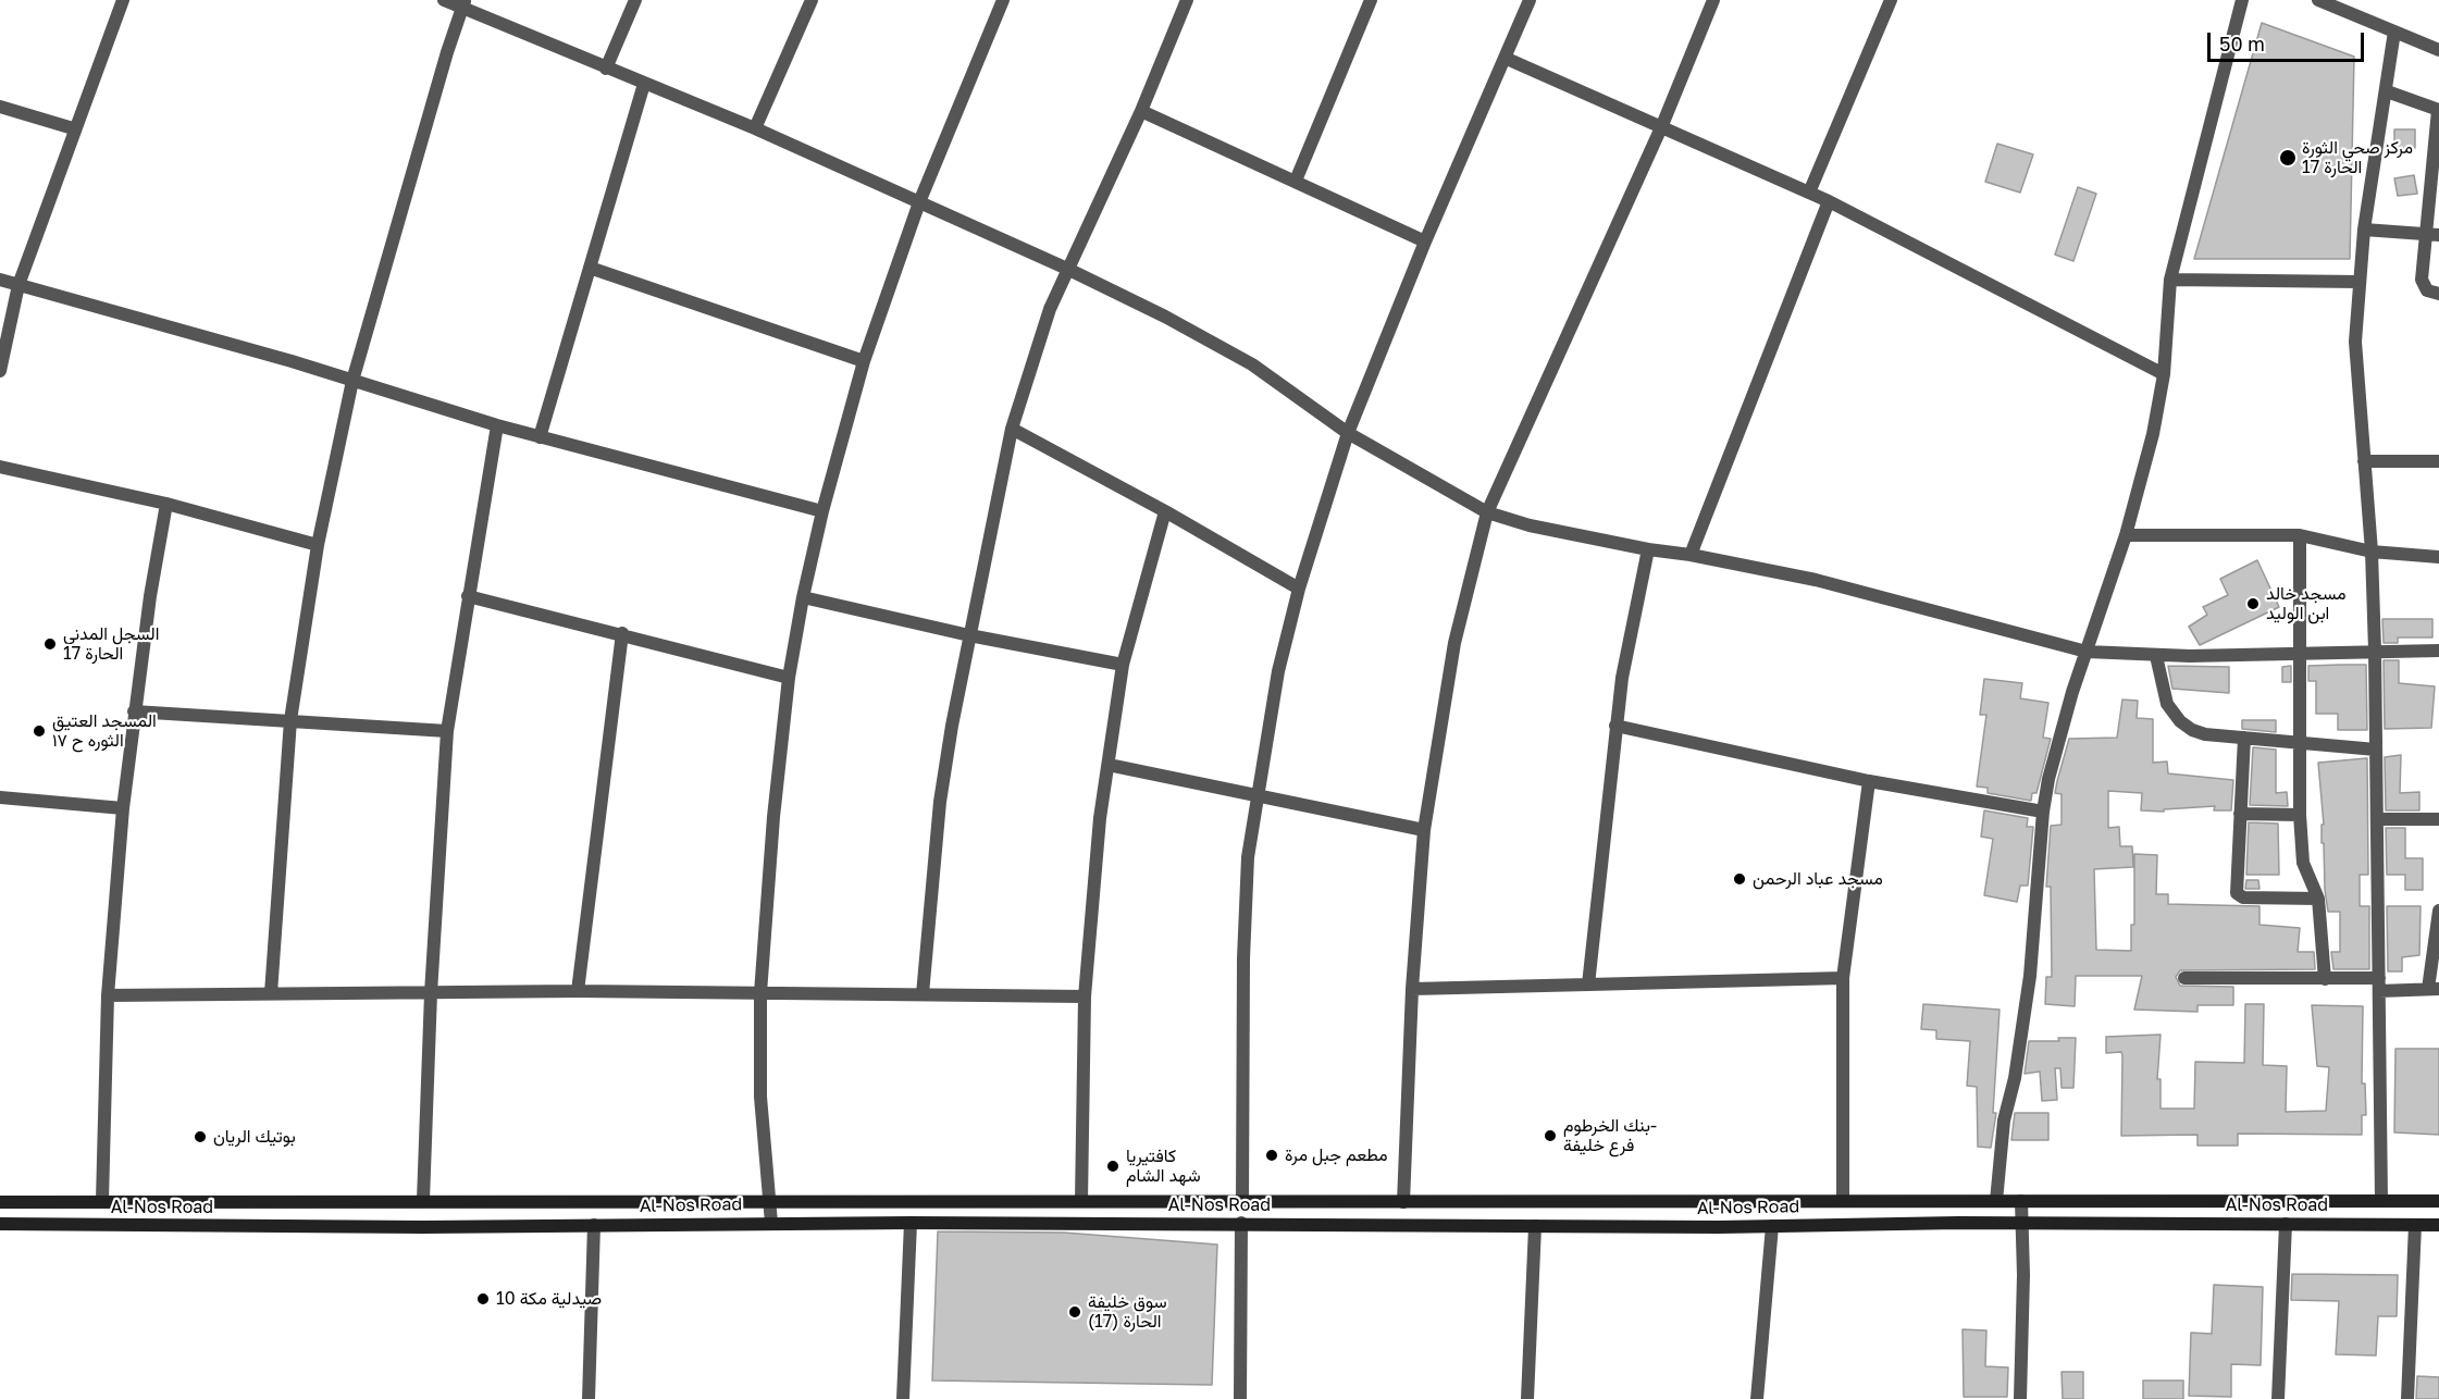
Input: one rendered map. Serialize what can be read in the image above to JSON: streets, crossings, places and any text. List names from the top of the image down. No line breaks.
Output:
{"streets":{"main road":["Al-Nos Road"]},"places":["مركز صحي الثورة الحارة 17","مسجد خالد ابن الوليد","السجل المدني الحارة 17","المسجد العتيق الثوره ح ١٧","مسجد عباد الرحمن","بنك الخرطوم- فرع خليفة","بوتيك الريان","مطعم جبل مرة","كافتيريا شهد الشام","صيدلية مكة 10","سوق خليفة الحارة (17)"],"scale_bar":"50 m"}
